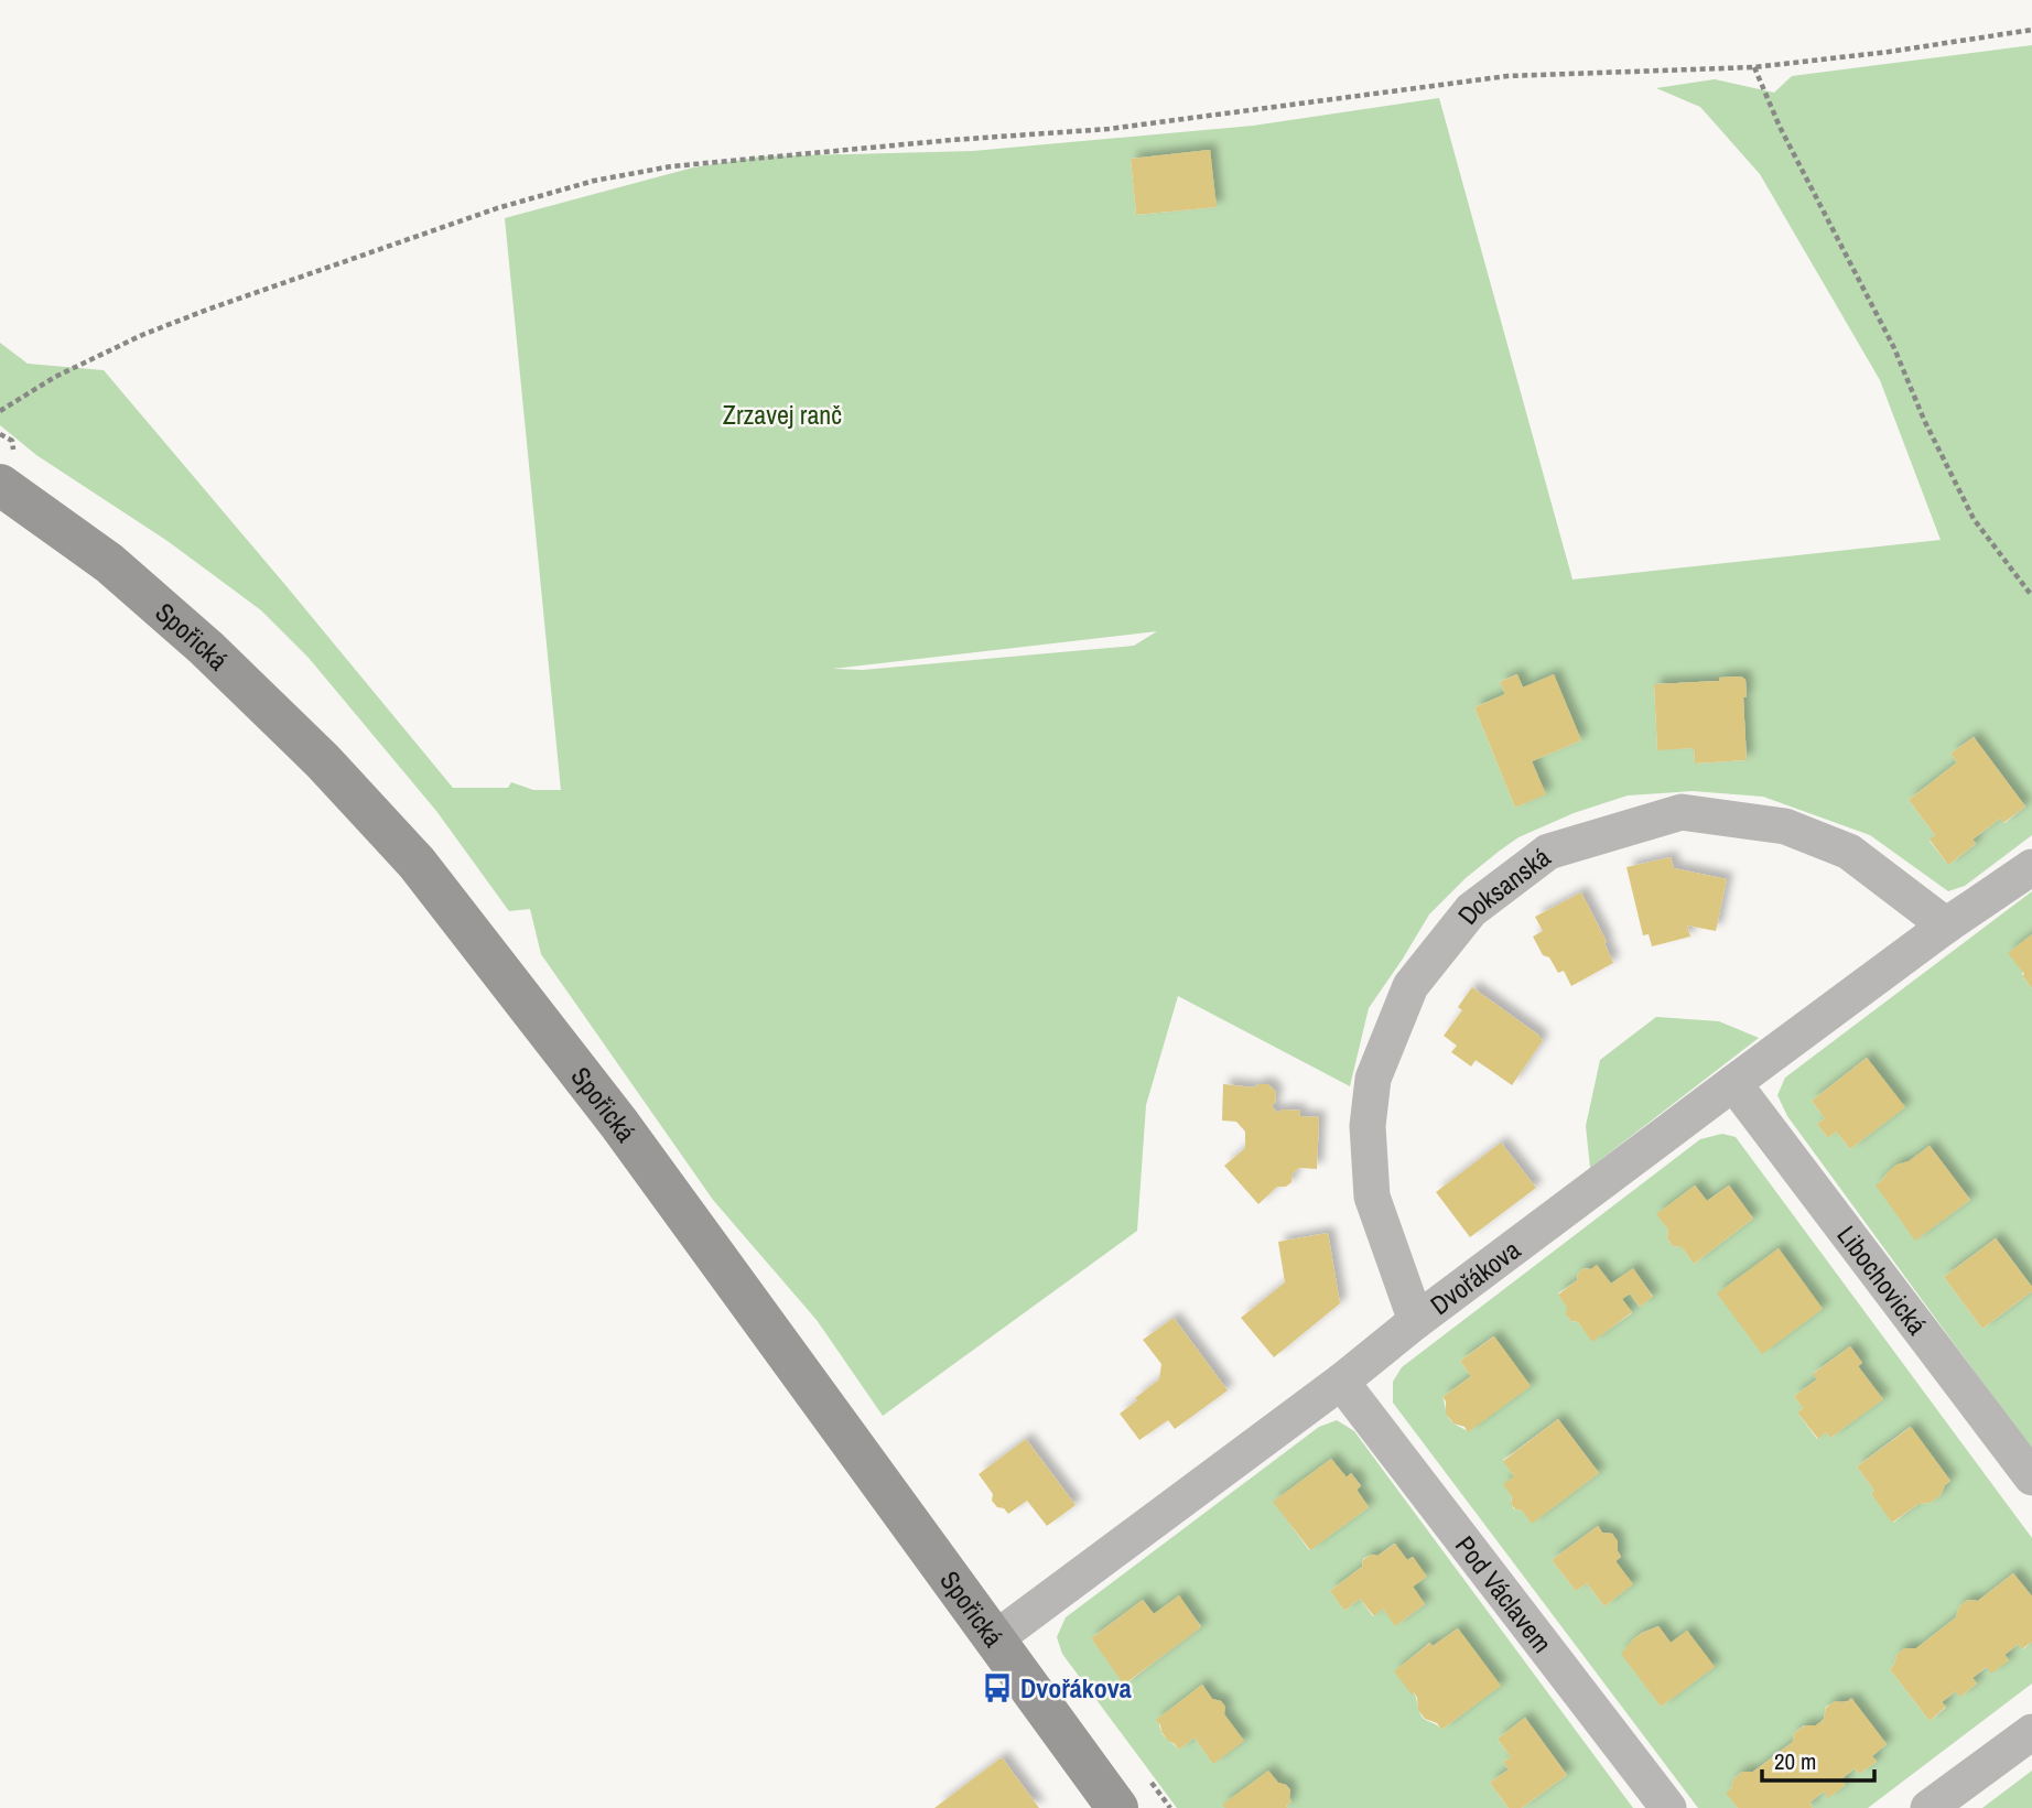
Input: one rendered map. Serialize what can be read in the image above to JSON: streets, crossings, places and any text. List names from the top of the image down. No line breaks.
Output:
{"streets":{"street":["Spořická","Doksanská","Dvořákova","Libochovická","Pod Václavem"]},"crossings":[["Spořická","Dvořákova"],["Doksanská","Dvořákova"],["Dvořákova","Libochovická"],["Dvořákova","Pod Václavem"]],"parks":["Zrzavej ranč"],"places":{"bus stop":["Dvořákova"]},"scale_bar":"20 m"}
